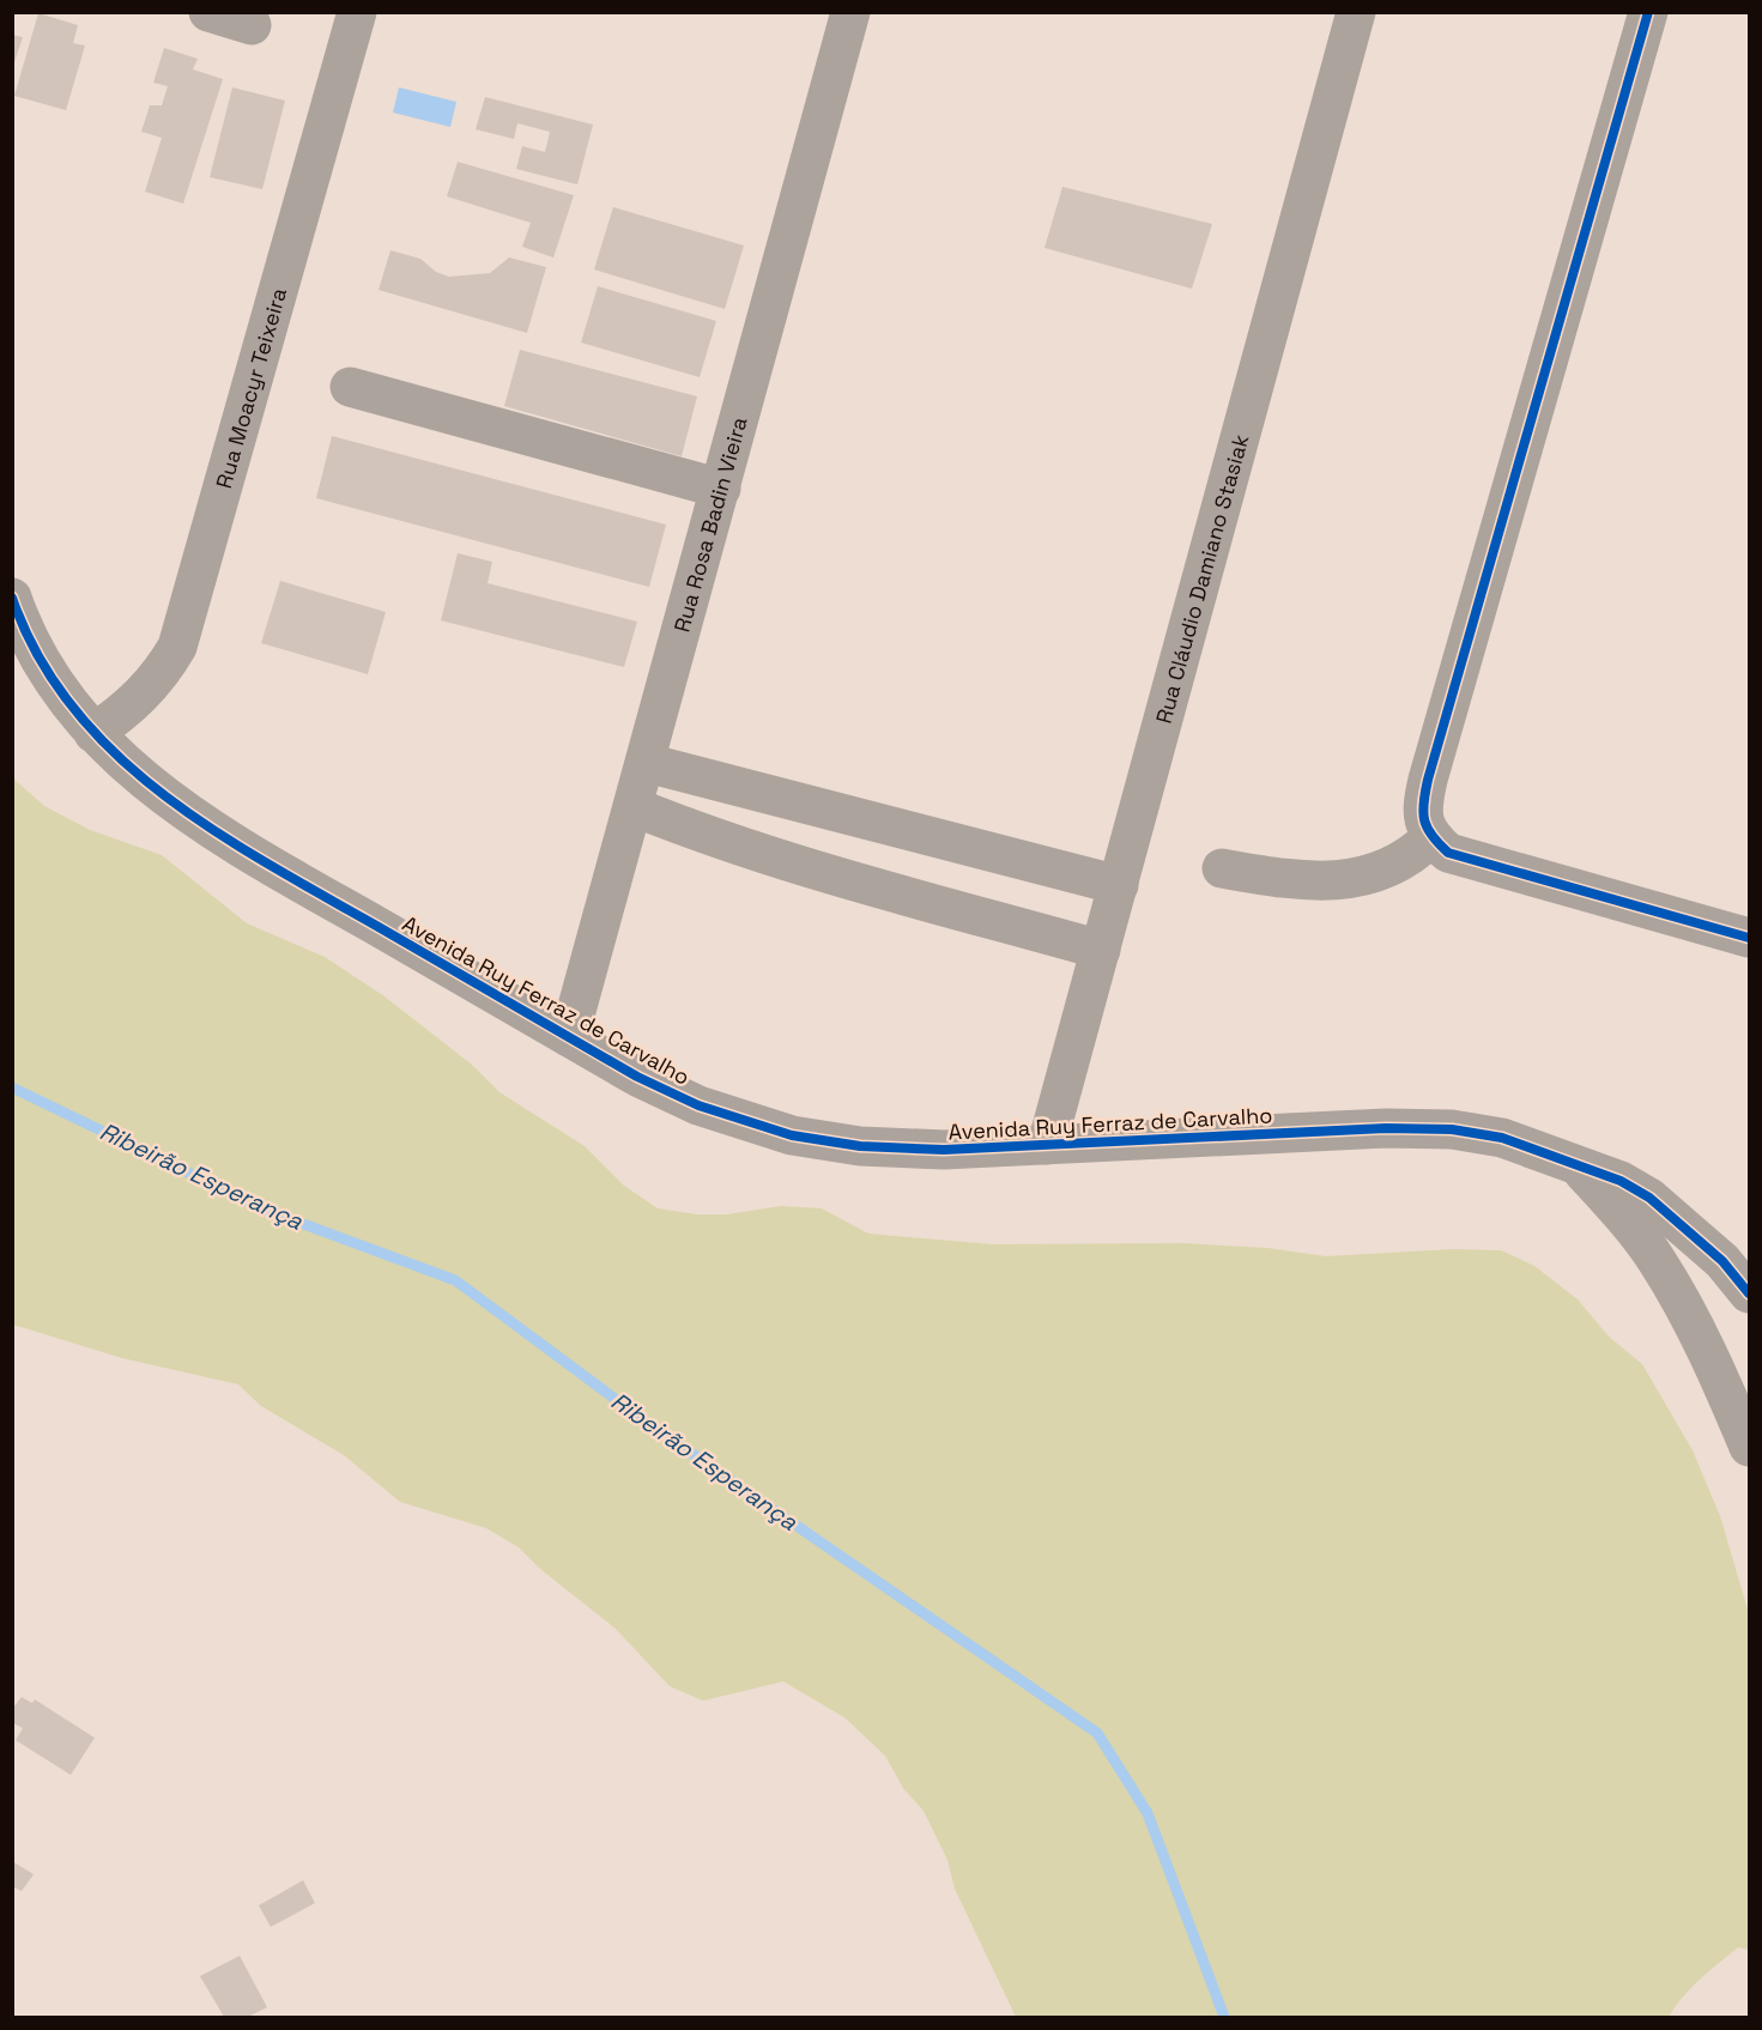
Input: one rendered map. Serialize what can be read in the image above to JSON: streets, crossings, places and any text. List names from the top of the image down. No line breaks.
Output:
{"streets":{"street":["Rua Moacyr Teixeira","Rua Rosa Badin Vieira","Rua Cláudio Damiano Stasiak","Avenida Ruy Ferraz de Carvalho"]},"crossings":[["Rua Moacyr Teixeira","Avenida Ruy Ferraz de Carvalho"],["Rua Rosa Badin Vieira","Avenida Ruy Ferraz de Carvalho"],["Rua Cláudio Damiano Stasiak","Avenida Ruy Ferraz de Carvalho"]],"water":["Ribeirão Esperança"]}
